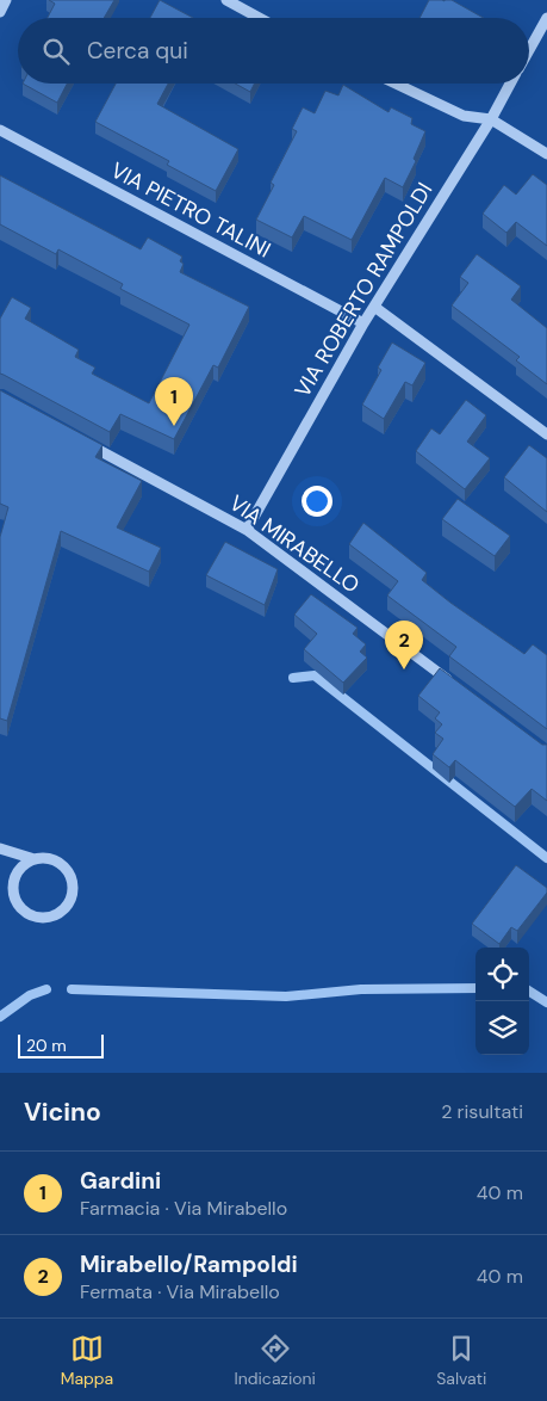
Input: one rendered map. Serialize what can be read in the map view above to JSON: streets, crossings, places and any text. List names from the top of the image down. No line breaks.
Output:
{"streets":{"street":["VIA PIETRO TALINI","VIA ROBERTO RAMPOLDI","VIA MIRABELLO"]},"crossings":[["VIA PIETRO TALINI","VIA ROBERTO RAMPOLDI"],["VIA ROBERTO RAMPOLDI","VIA MIRABELLO"]],"scale_bar":"20 m","page":{"search":"Cerca qui","pins":["1","2"],"scale":"20 m","heading":["Vicino","2 risultati"],"list":[{"mark":"1","name":"Gardini","note":"Farmacia · Via Mirabello","value":"40 m"},{"mark":"2","name":"Mirabello/Rampoldi","note":"Fermata · Via Mirabello","value":"40 m"}],"nav":["Mappa","Indicazioni","Salvati"]}}
